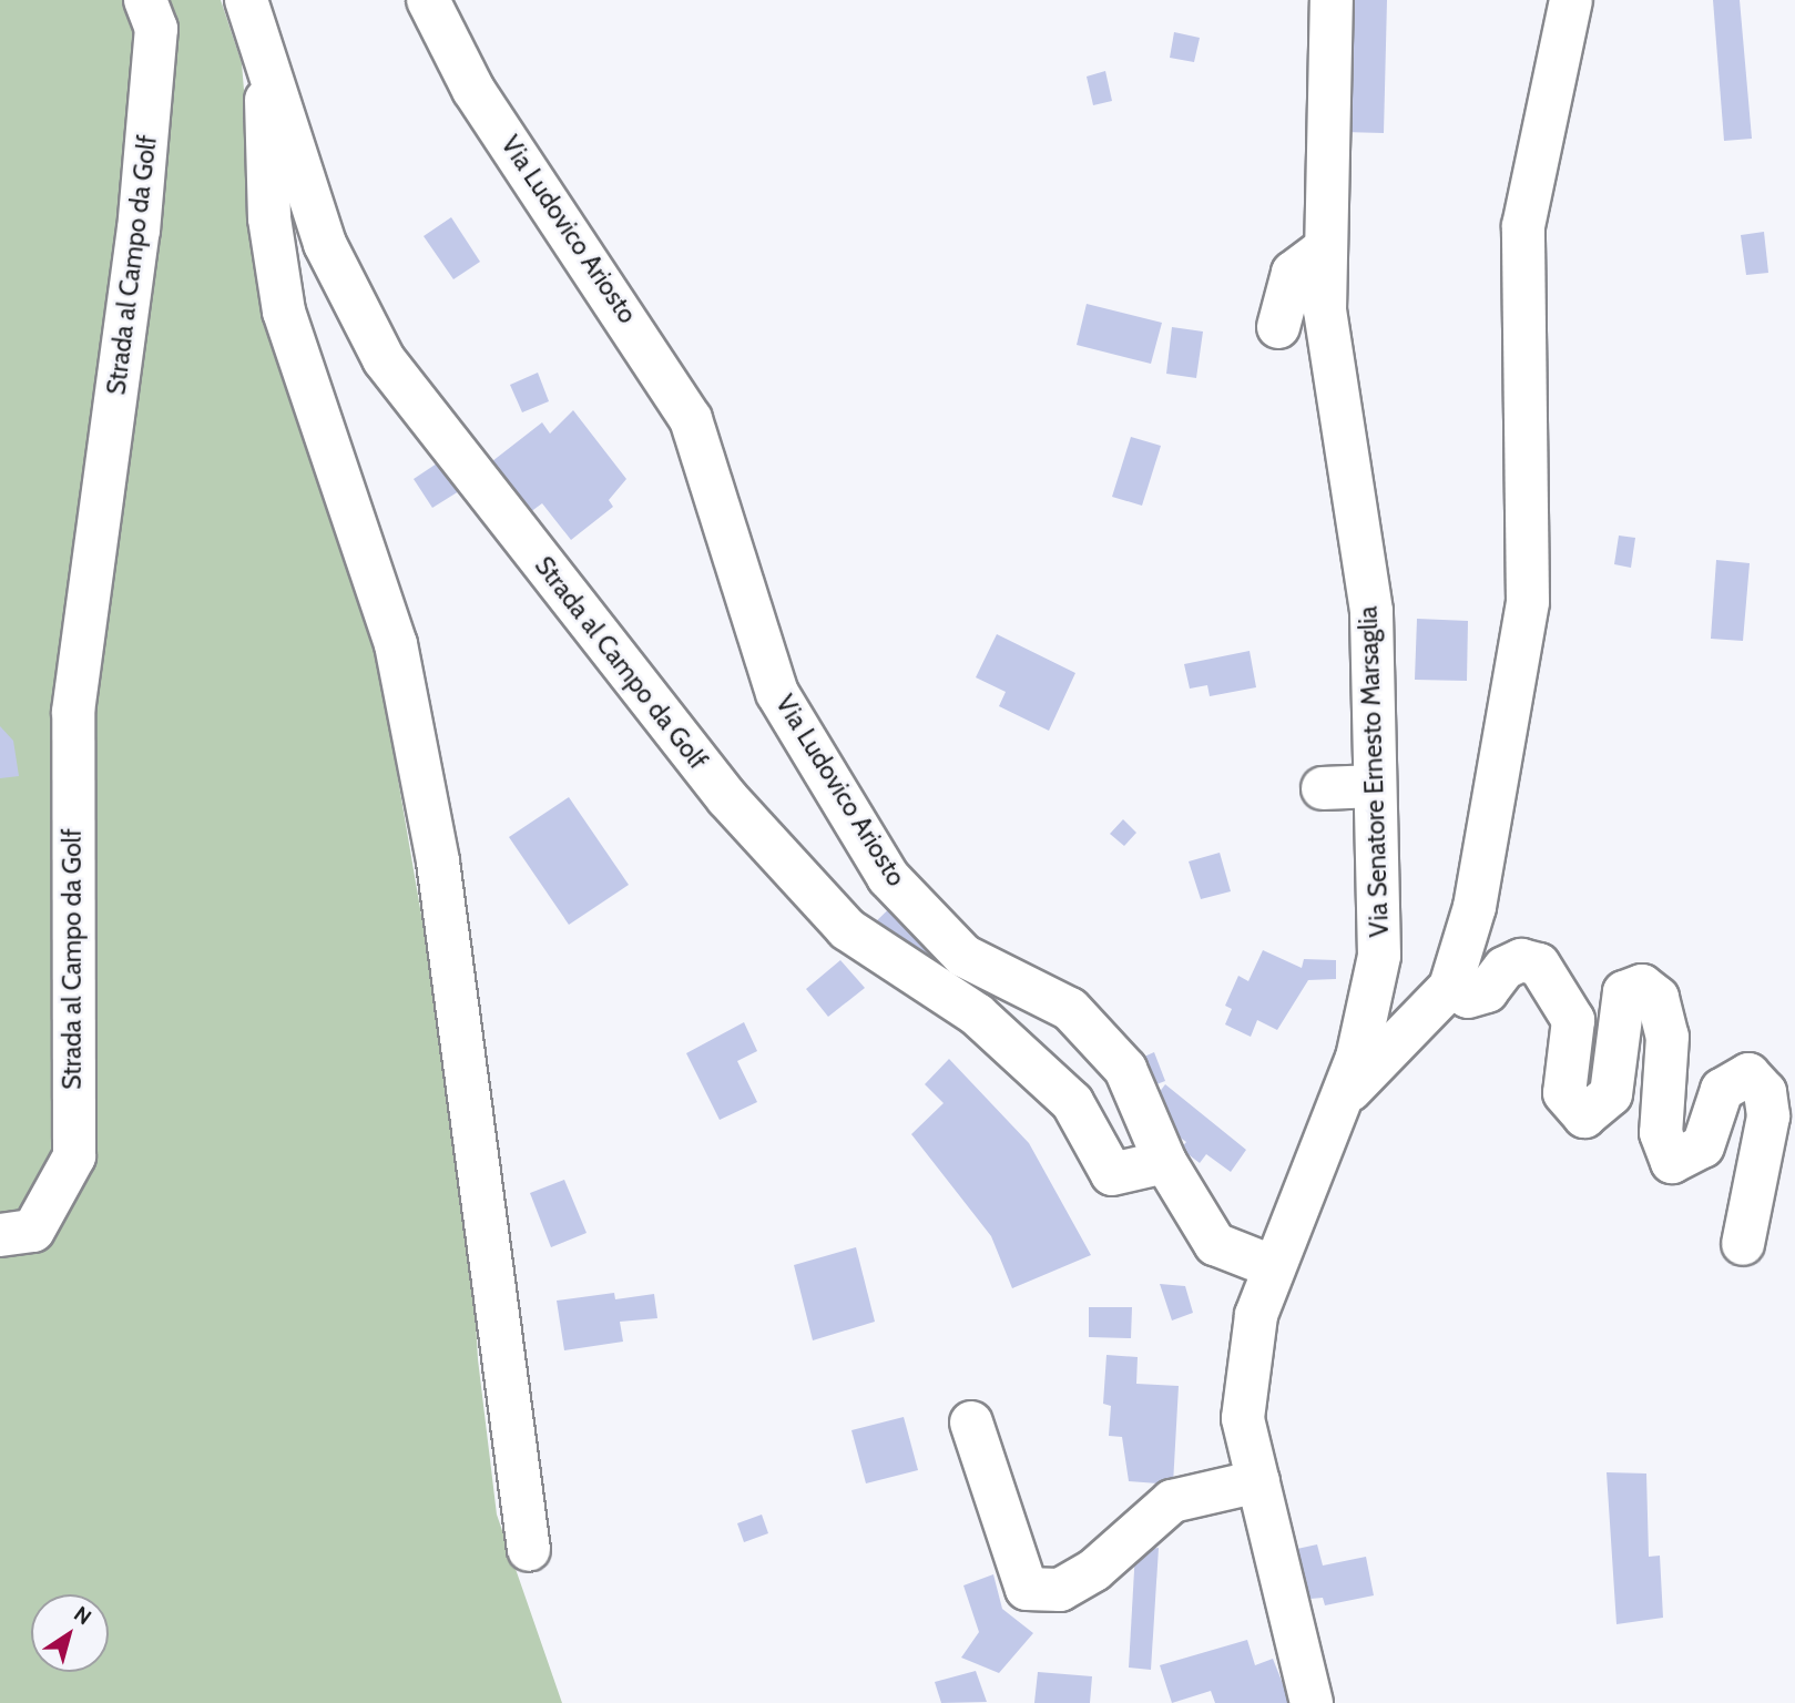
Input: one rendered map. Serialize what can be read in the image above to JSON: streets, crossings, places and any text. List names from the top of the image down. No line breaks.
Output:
{"streets":{"street":["Via Ludovico Ariosto","Strada al Campo da Golf","Via Senatore Ernesto Marsaglia"]},"crossings":[["Via Ludovico Ariosto","Strada al Campo da Golf"],["Via Ludovico Ariosto","Via Senatore Ernesto Marsaglia"]],"north":"top right"}
